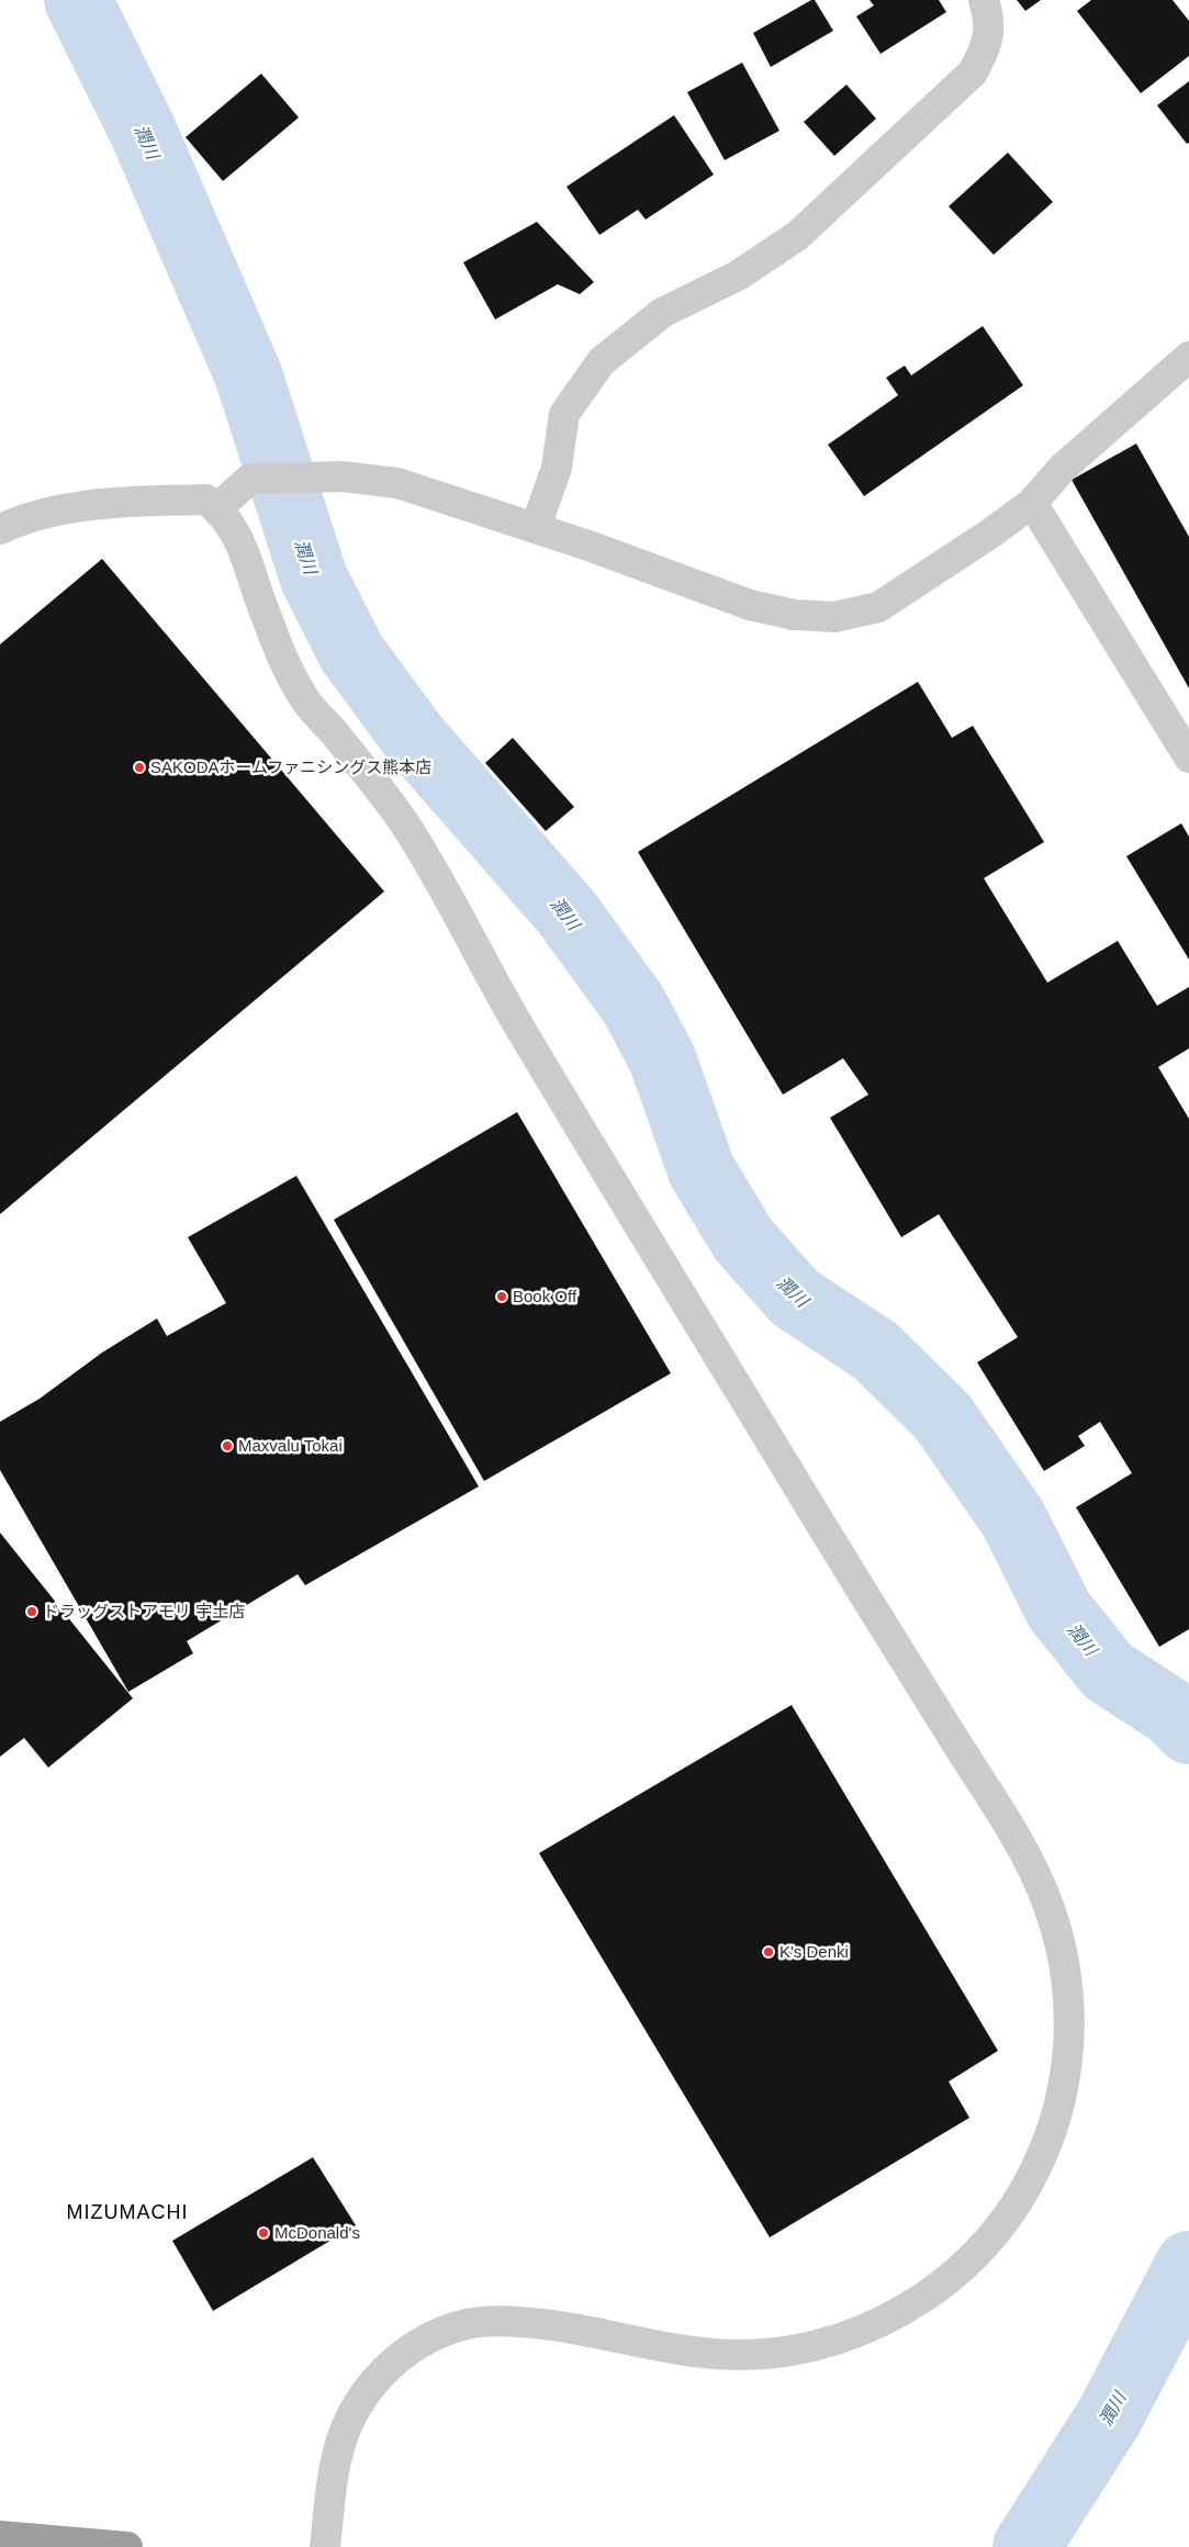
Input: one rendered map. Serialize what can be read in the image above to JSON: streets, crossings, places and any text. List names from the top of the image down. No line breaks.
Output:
{"districts":["MIZUMACHI"],"water":["潤川"],"places":["SAKODAホームファニシングス熊本店","Book Off","Maxvalu Tokai","ドラッグストアモリ 宇土店","K's Denki","McDonald's"]}
